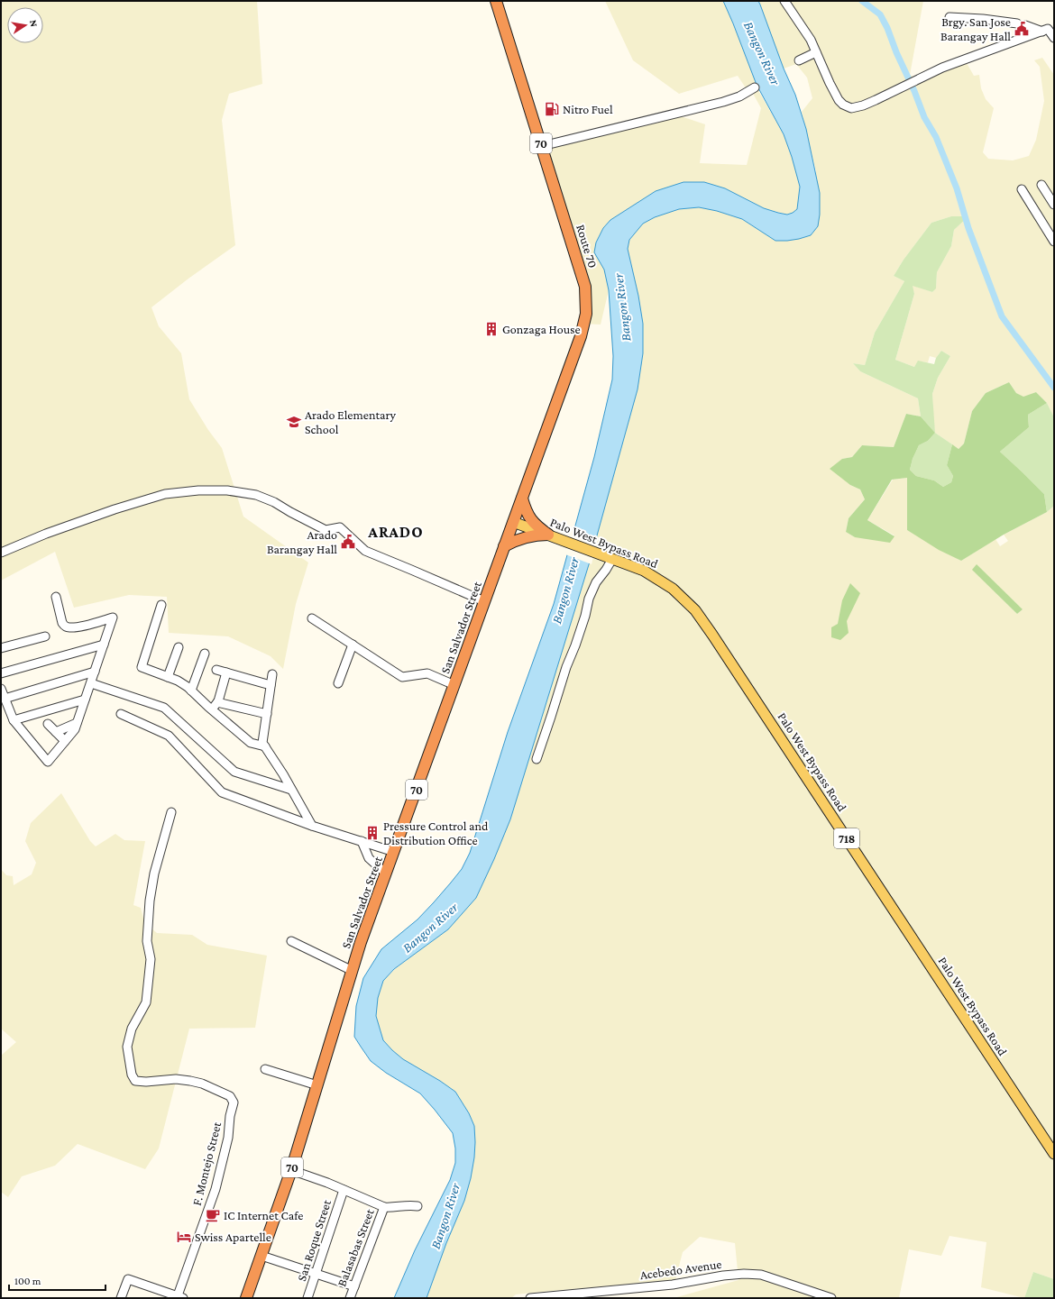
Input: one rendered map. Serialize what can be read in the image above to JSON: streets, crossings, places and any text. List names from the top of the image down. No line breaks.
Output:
{"streets":{"highway":["70","Route 70","San Salvador Street"],"main road":["Palo West Bypass Road","718"],"street":["F. Montejo Street","San Roque Street","Balasabas Street","Acebedo Avenue"]},"crossings":[["Route 70","San Salvador Street"],["Palo West Bypass Road","San Salvador Street"]],"districts":["ARADO"],"water":["Bangon River"],"places":{"public building":["Brgy. San Jose Barangay Hall","Arado Barangay Hall"],"fuel station":["Nitro Fuel"],"building":["Gonzaga House","Pressure Control and Distribution Office"],"school or university":["Arado Elementary School"],"cafe":["IC Internet Cafe"],"hotel":["Swiss Apartelle"]},"scale_bar":"100 m","north":"right"}
